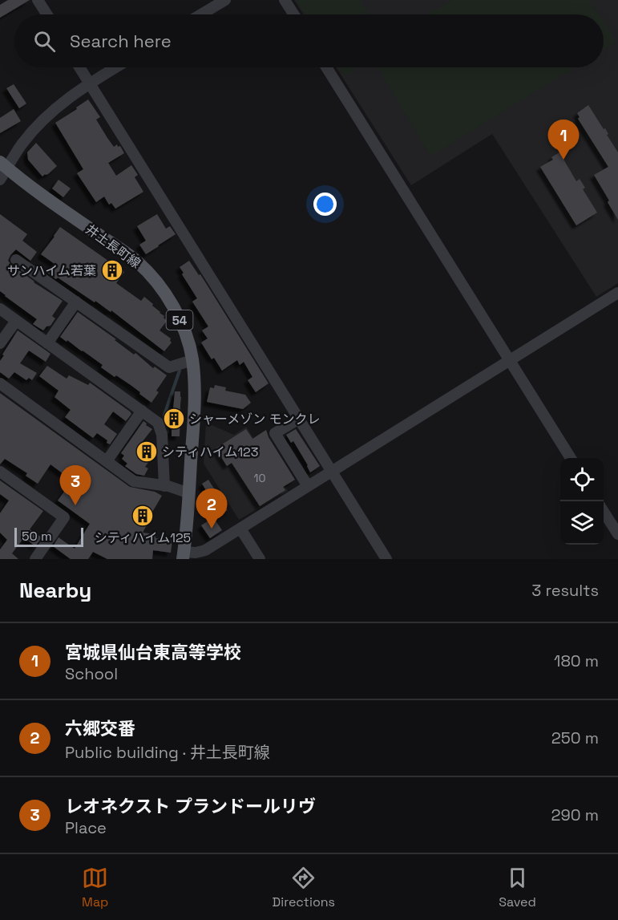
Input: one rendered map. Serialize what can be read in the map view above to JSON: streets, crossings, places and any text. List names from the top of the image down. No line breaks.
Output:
{"streets":{"main road":["井土長町線","54"]},"places":{"building":["サンハイム若葉","シャーメゾン モンクレ","シティハイム123","シティハイム125"]},"house_numbers":["10"],"scale_bar":"50 m","page":{"search":"Search here","pins":["1","3","2"],"scale":"50 m","heading":["Nearby","3 results"],"list":[{"mark":"1","name":"宮城県仙台東高等学校","note":"School","value":"180 m"},{"mark":"2","name":"六郷交番","note":"Public building · 井土長町線","value":"250 m"},{"mark":"3","name":"レオネクスト プランドールリヴ","note":"Place","value":"290 m"}],"nav":["Map","Directions","Saved"]}}
